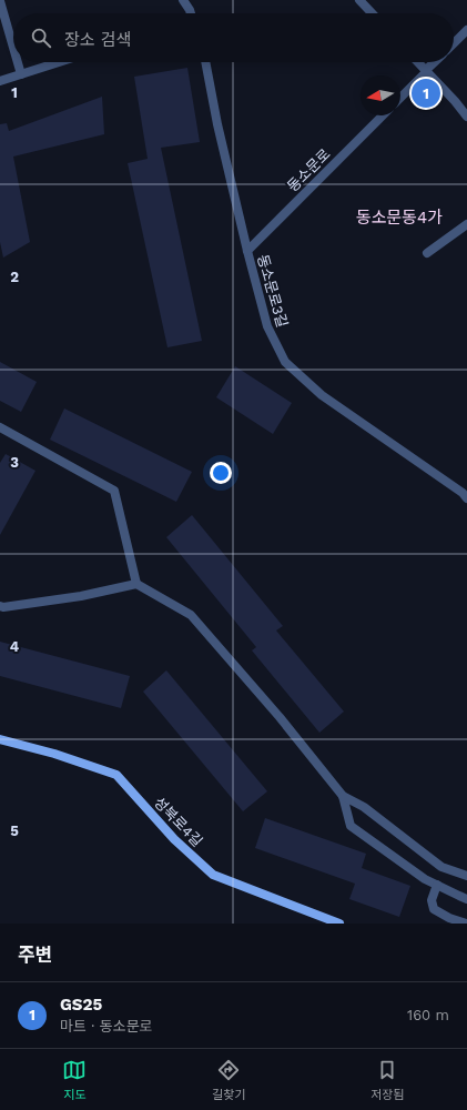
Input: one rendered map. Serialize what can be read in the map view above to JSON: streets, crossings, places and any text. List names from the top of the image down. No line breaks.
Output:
{"streets":{"street":["동소문로","동소문로3길","성북로4길"]},"crossings":[["동소문로","동소문로3길"]],"districts":["동소문동4가"],"north":"left","page":{"search":"장소 검색","pins":"1","heading":"주변","list":[{"mark":"1","name":"GS25","note":"마트 · 동소문로","value":"160 m"}],"nav":["지도","길찾기","저장됨"]},"grid":{"rows":["1","2","3","4","5"]}}
